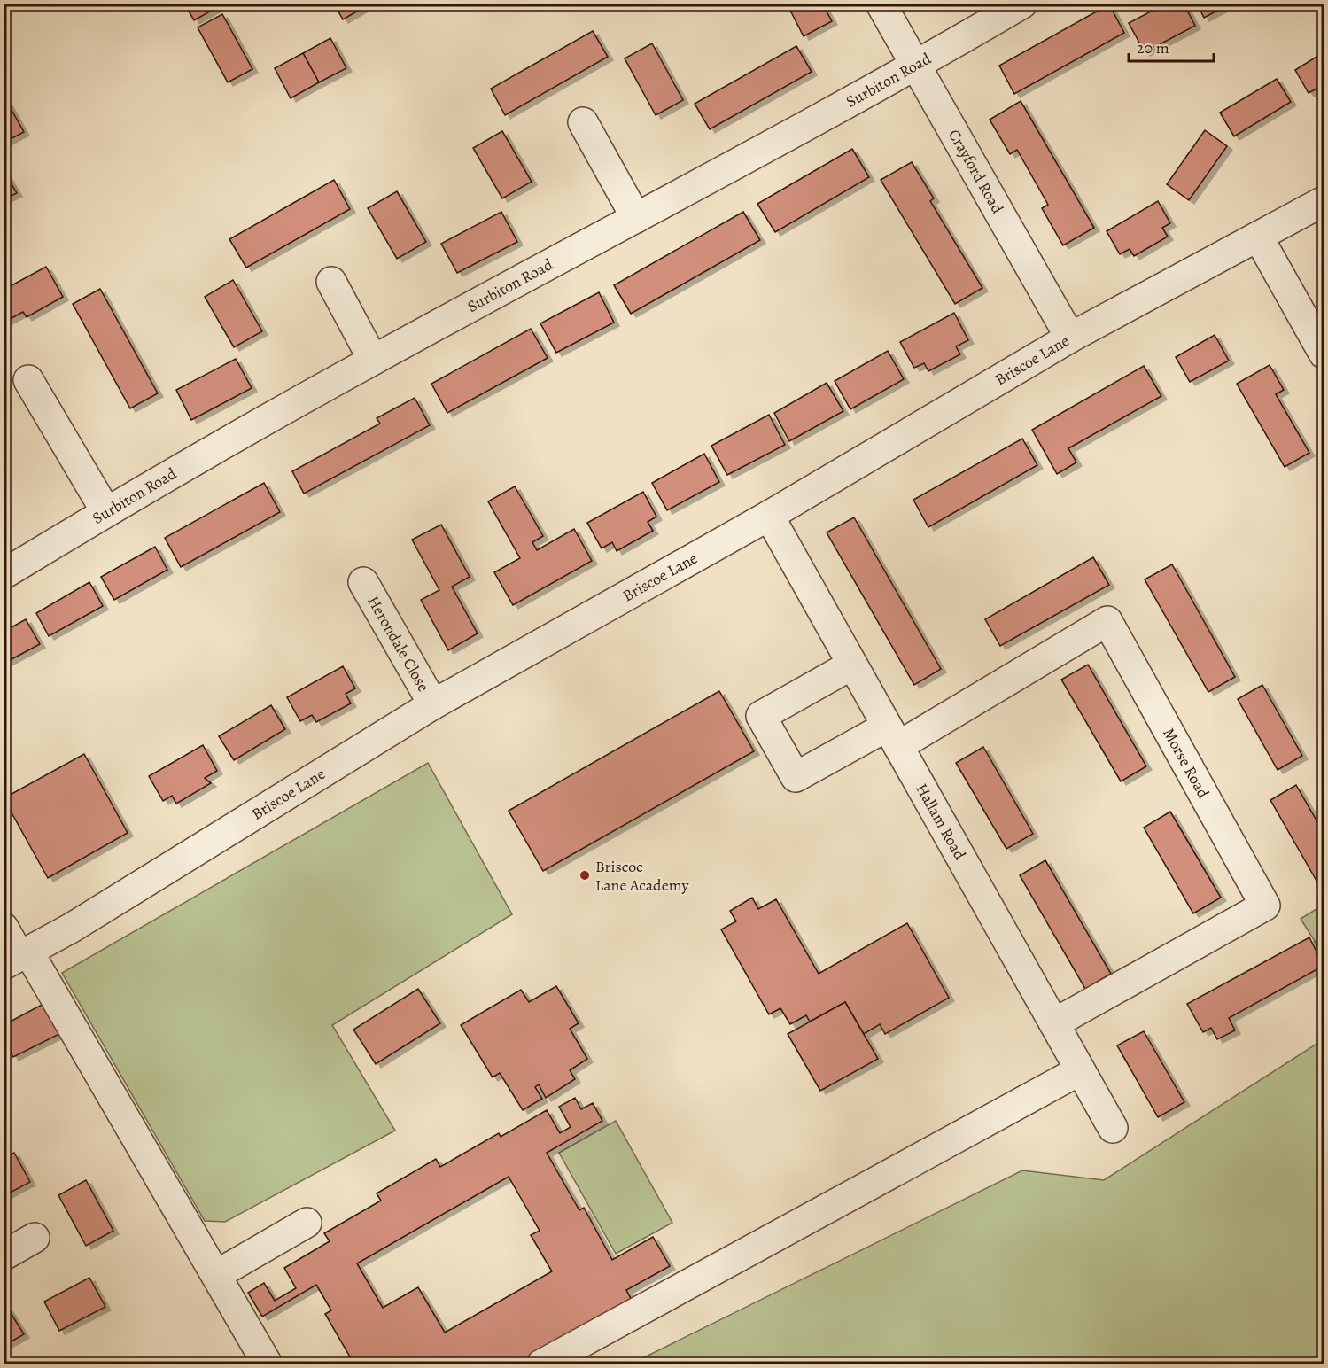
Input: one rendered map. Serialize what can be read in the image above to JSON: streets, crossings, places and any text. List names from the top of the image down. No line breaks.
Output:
{"streets":{"street":["Surbiton Road","Crayford Road","Briscoe Lane","Herondale Close","Morse Road","Hallam Road"]},"crossings":[["Surbiton Road","Crayford Road"],["Crayford Road","Briscoe Lane"],["Briscoe Lane","Herondale Close"],["Briscoe Lane","Hallam Road"],["Morse Road","Hallam Road"]],"places":["Briscoe Lane Academy"],"scale_bar":"20 m"}
